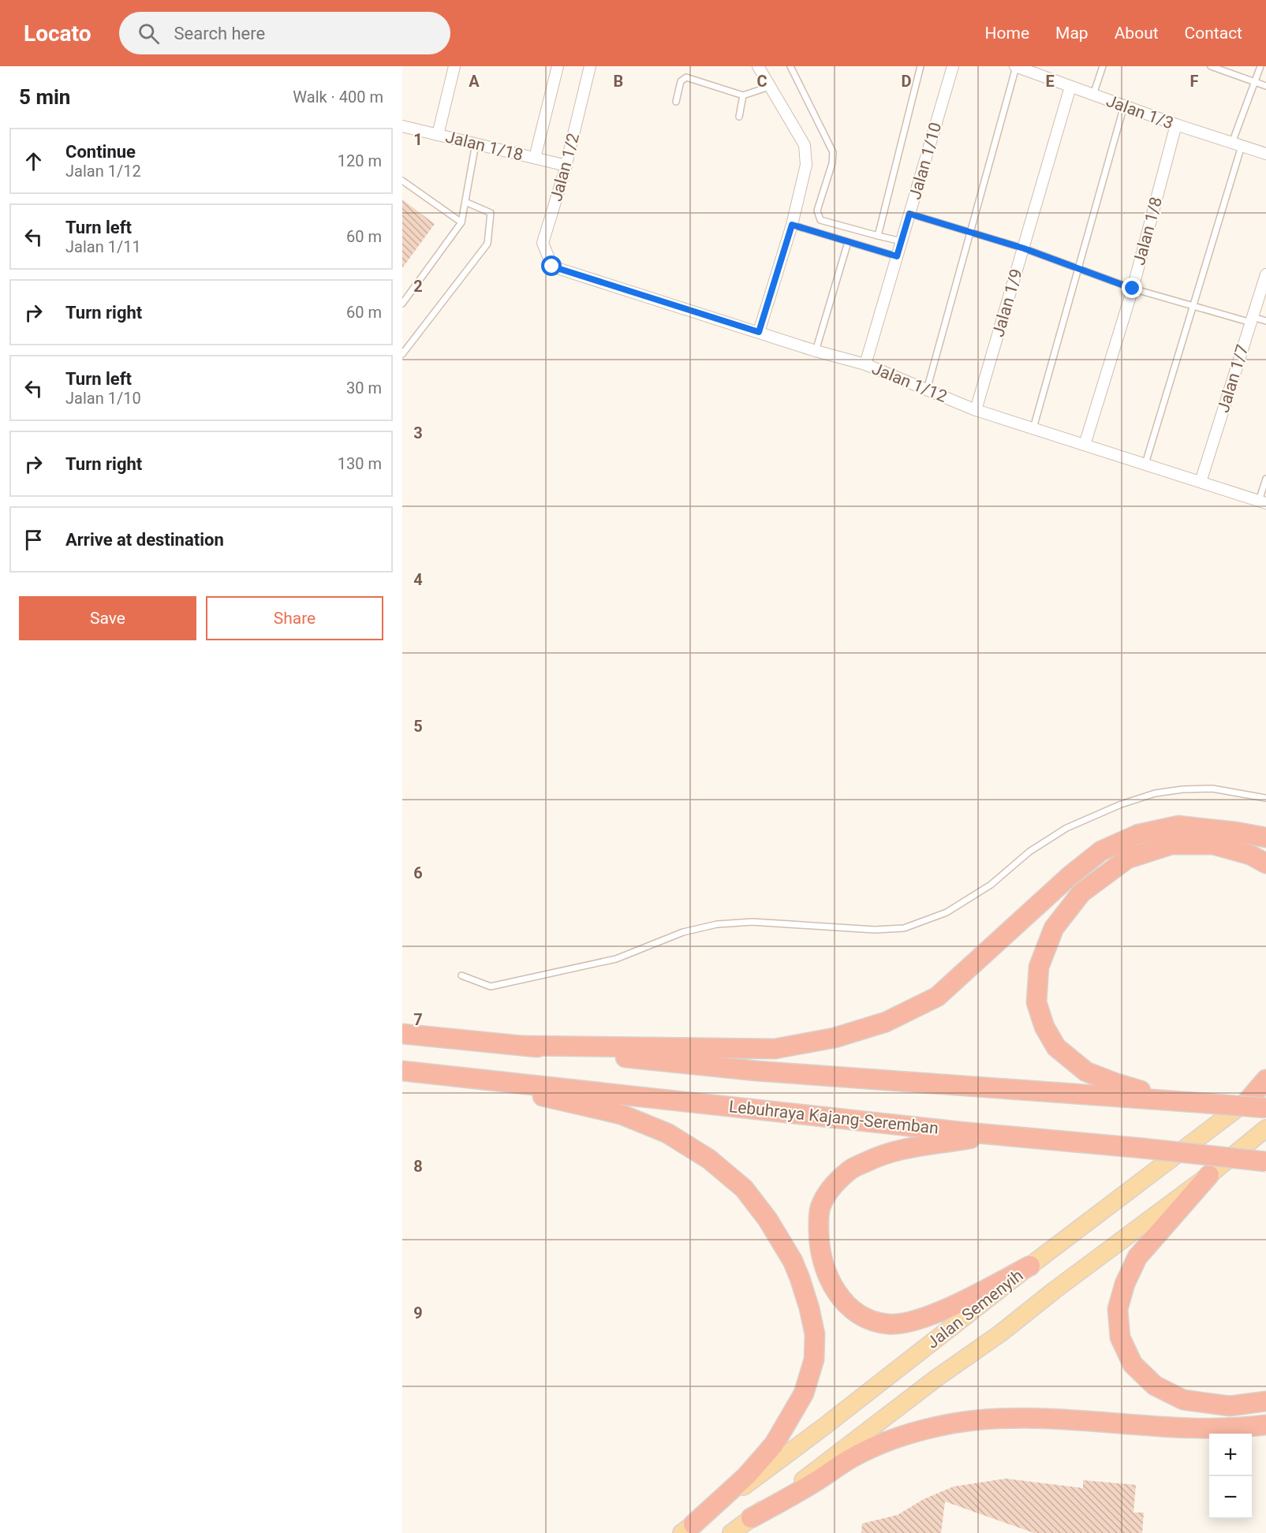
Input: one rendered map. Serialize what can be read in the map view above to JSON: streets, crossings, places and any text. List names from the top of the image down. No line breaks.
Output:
{"streets":{"highway":["Lebuhraya Kajang-Seremban"],"main road":["Jalan Semenyih"],"street":["Jalan 1/3","Jalan 1/18","Jalan 1/10","Jalan 1/2","Jalan 1/8","Jalan 1/9","Jalan 1/7","Jalan 1/12"]},"crossings":[["Jalan 1/3","Jalan 1/8"],["Jalan 1/3","Jalan 1/9"],["Jalan 1/18","Jalan 1/2"],["Jalan 1/10","Jalan 1/12"],["Jalan 1/2","Jalan 1/12"],["Jalan 1/8","Jalan 1/12"],["Jalan 1/9","Jalan 1/12"],["Jalan 1/7","Jalan 1/12"]],"page":{"header":"Locato","search":"Search here","nav":["Home","Map","About","Contact"],"heading":["5 min","Walk · 400 m"],"list":[["Continue","Jalan 1/12","120 m"],["Turn left","Jalan 1/11","60 m"],["Turn right","60 m"],["Turn left","Jalan 1/10","30 m"],["Turn right","130 m"],"Arrive at destination"],"buttons":["Save","Share"],"map_buttons":["+","−"]},"grid":{"columns":["A","B","C","D","E","F"],"rows":["1","2","3","4","5","6","7","8","9"]}}
